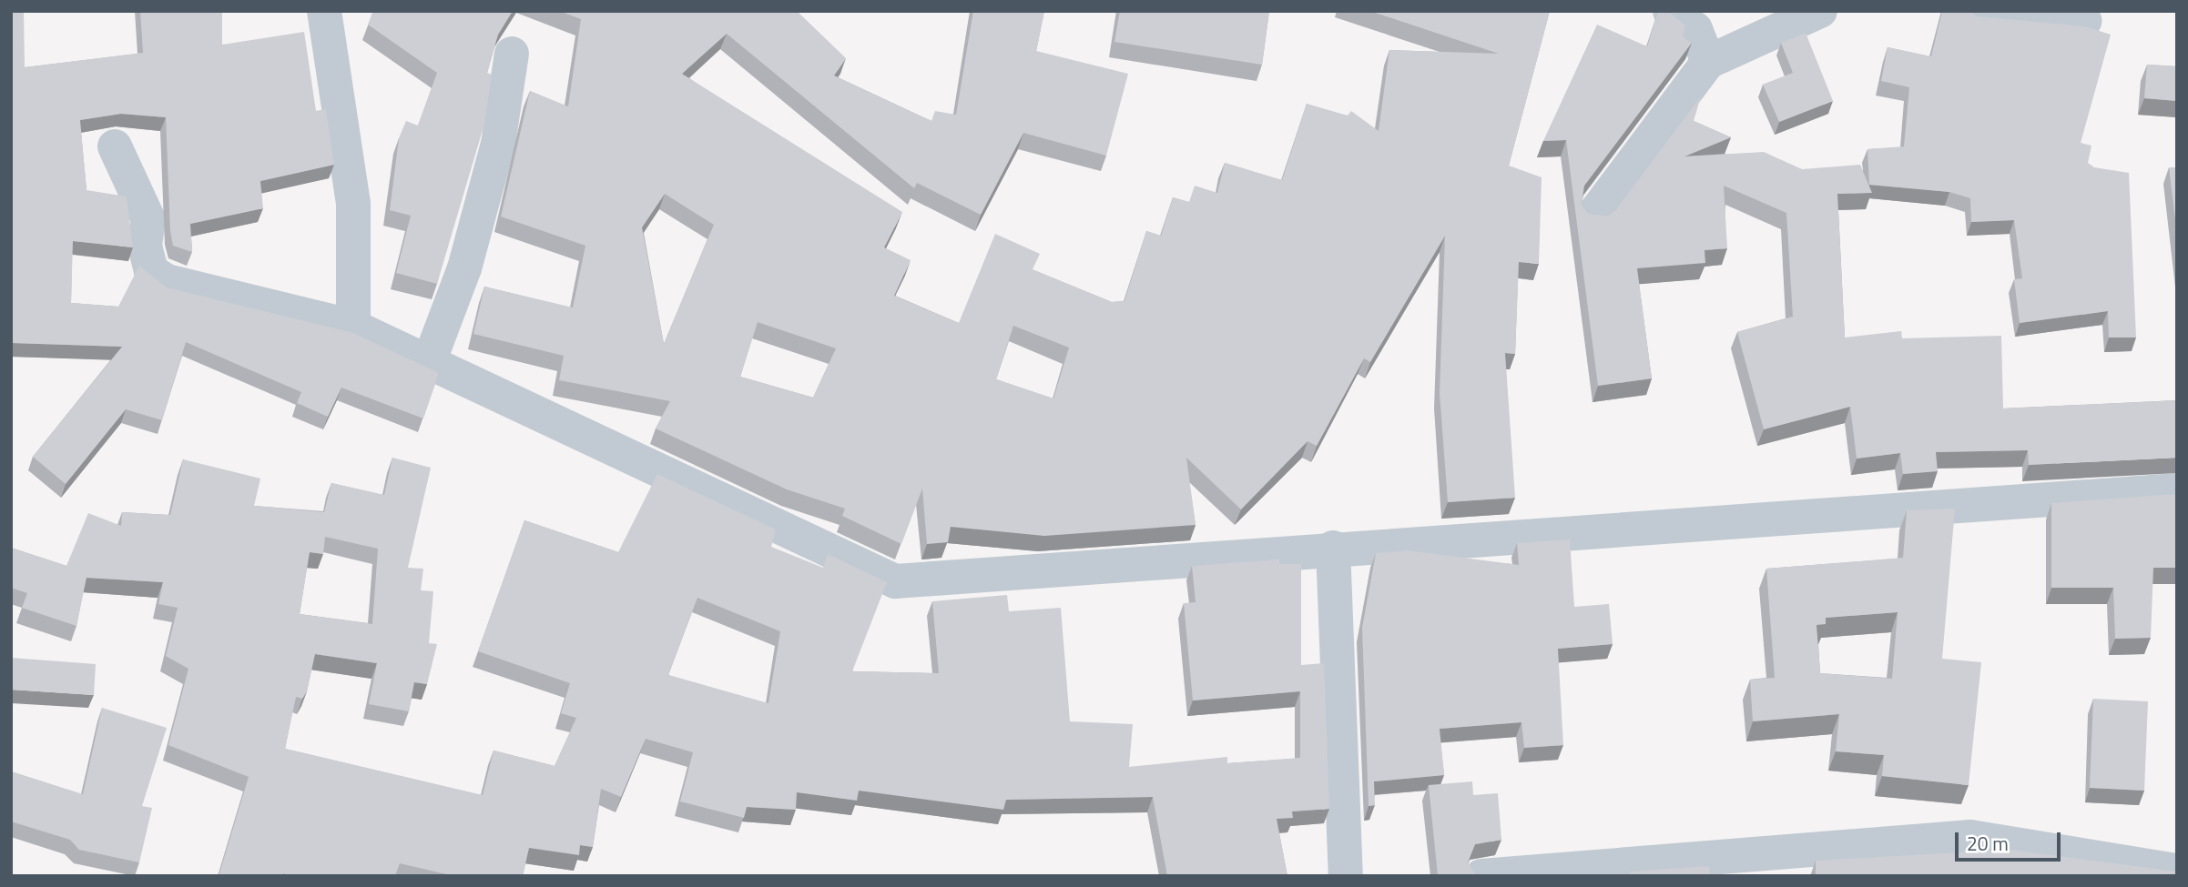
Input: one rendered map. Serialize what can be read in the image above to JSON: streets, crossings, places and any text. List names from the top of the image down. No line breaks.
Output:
{"scale_bar":"20 m"}
